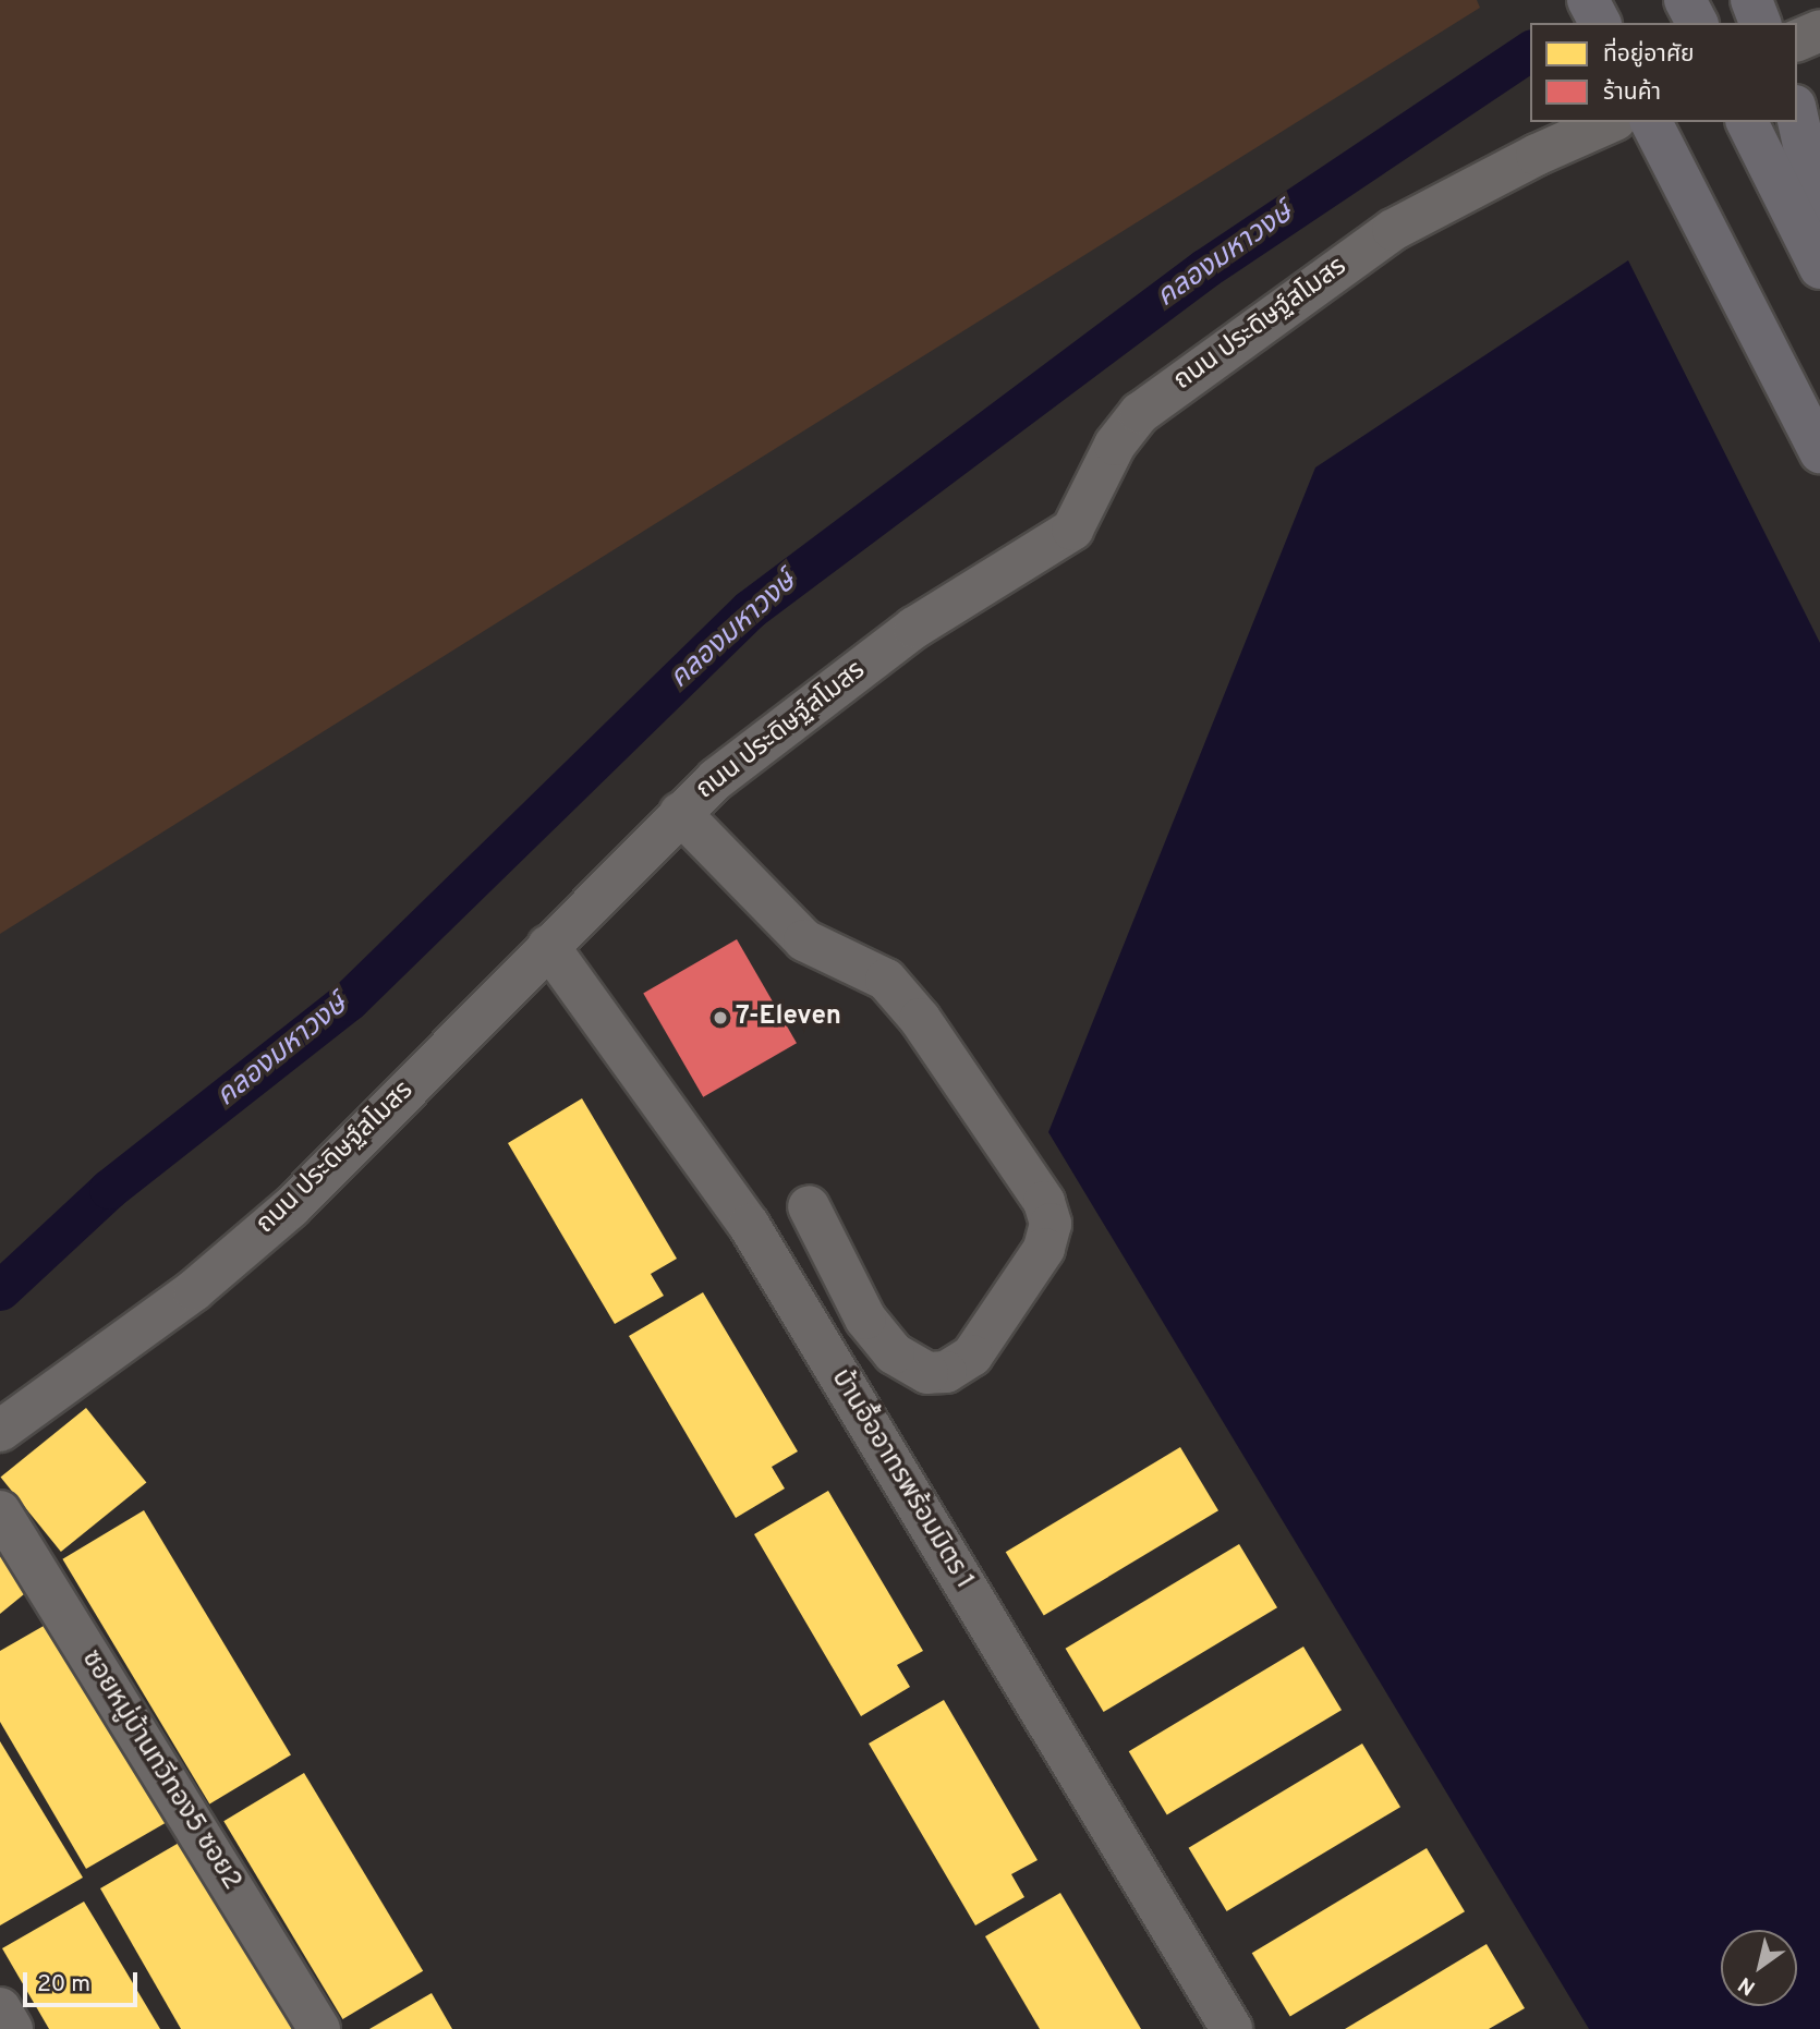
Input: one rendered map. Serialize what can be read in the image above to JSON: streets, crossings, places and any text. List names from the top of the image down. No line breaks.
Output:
{"streets":{"street":["ถนน ประดิษฐ์สโมสร","บ้านอื้ออาทรพร้อมมิตร 1","ซอยหมู่บ้านทวีทอง5 ซอย2"]},"crossings":[["ถนน ประดิษฐ์สโมสร","บ้านอื้ออาทรพร้อมมิตร 1"]],"water":["คลองมหาวงษ์"],"places":["7-Eleven"],"legend":["ที่อยู่อาศัย","ร้านค้า"],"scale_bar":"20 m","north":"bottom left"}
